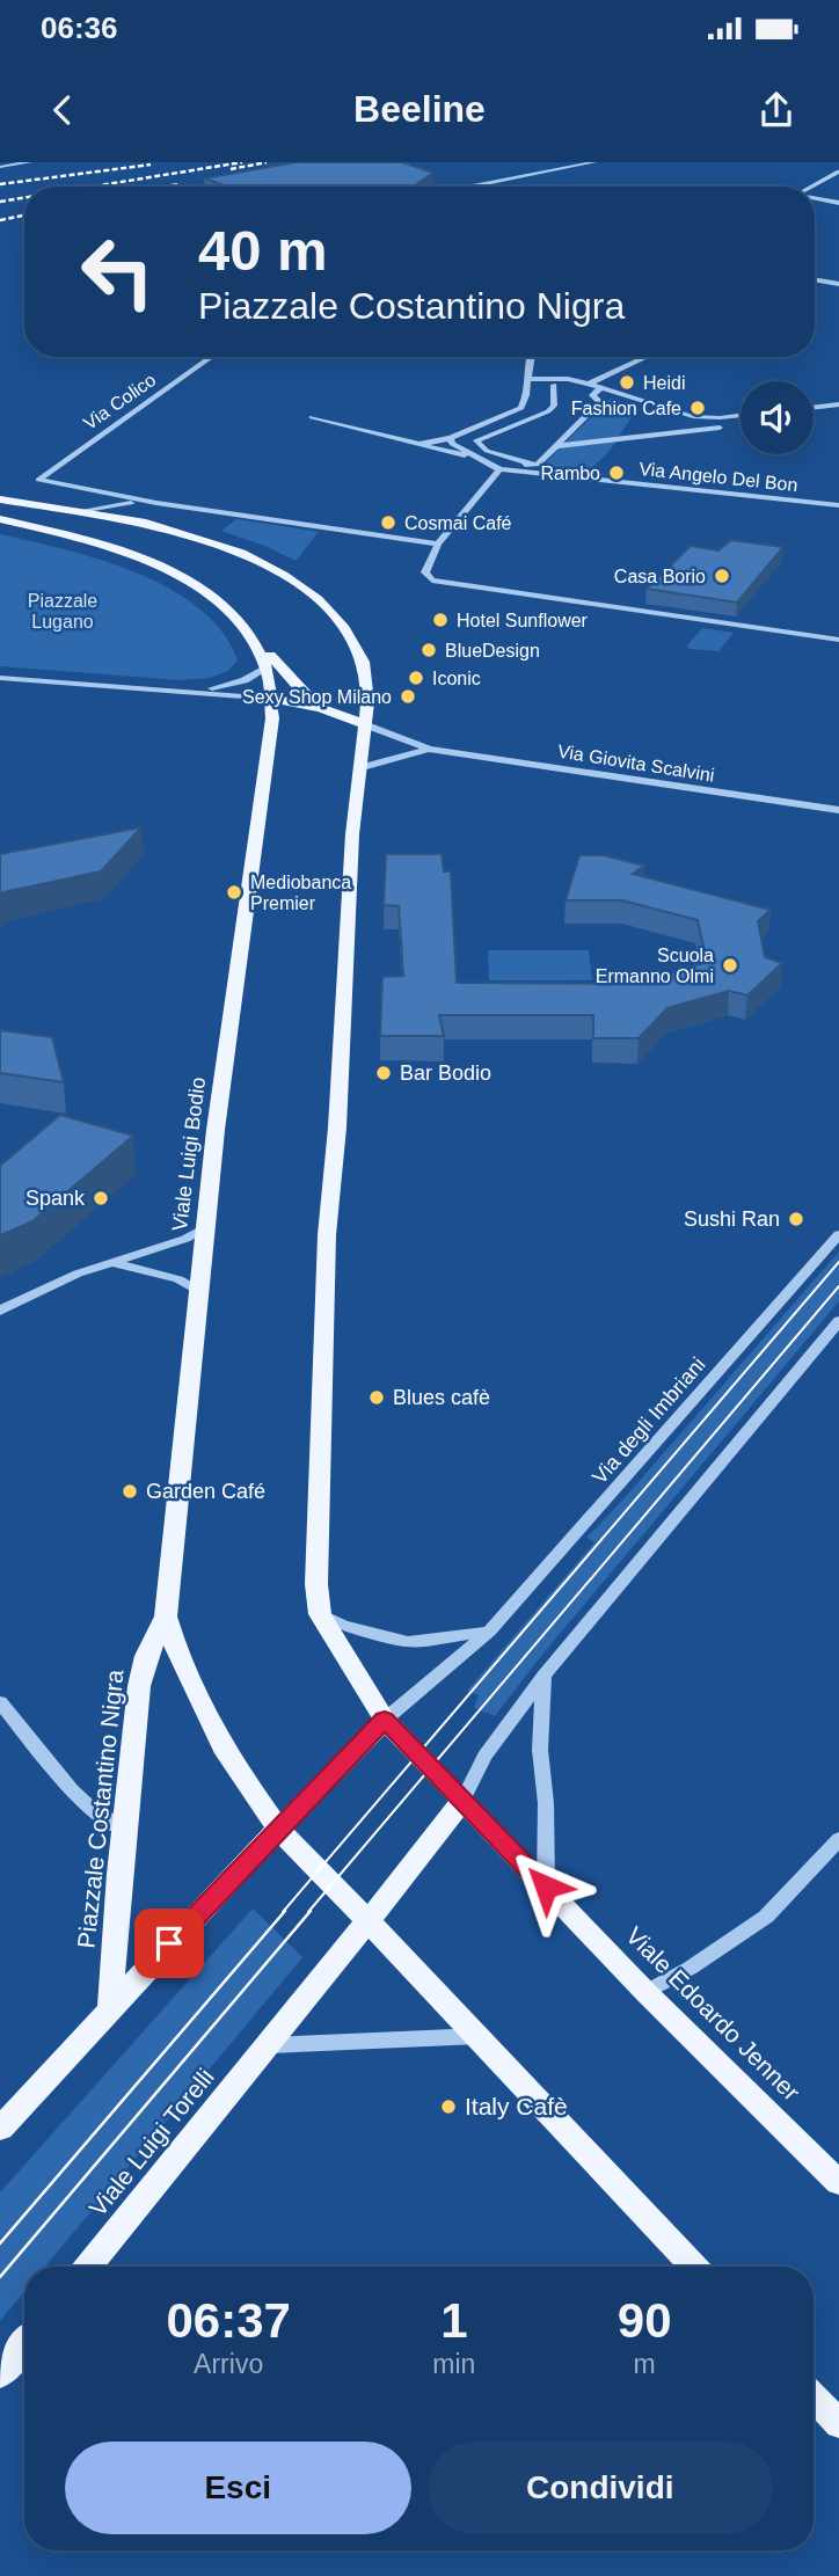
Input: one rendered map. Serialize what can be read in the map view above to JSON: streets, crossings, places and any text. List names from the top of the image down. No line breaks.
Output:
{"streets":{"main road":["Viale Luigi Bodio","Piazzale Costantino Nigra","Viale Edoardo Jenner","Viale Luigi Torelli"],"street":["Via Colico","Via Angelo Del Bon","Via Giovita Scalvini","Via degli Imbriani"]},"crossings":[["Viale Luigi Bodio","Piazzale Costantino Nigra"]],"parks":["Piazzale Lugano"],"places":["Heidi","Fashion Cafe","Rambo","Cosmai Café","Casa Borio","Hotel Sunflower","BlueDesign","Iconic","Sexy Shop Milano","Mediobanca Premier","Scuola Ermanno Olmi","Bar Bodio","Spank","Sushi Ran","Blues cafè","Garden Café","Italy Cafè"],"page":{"status":"06:36","header":"Beeline","turn":["40 m","Piazzale Costantino Nigra"],"eta":["06:37","Arrivo","1","min","90","m"],"buttons":["Esci","Condividi"]}}
